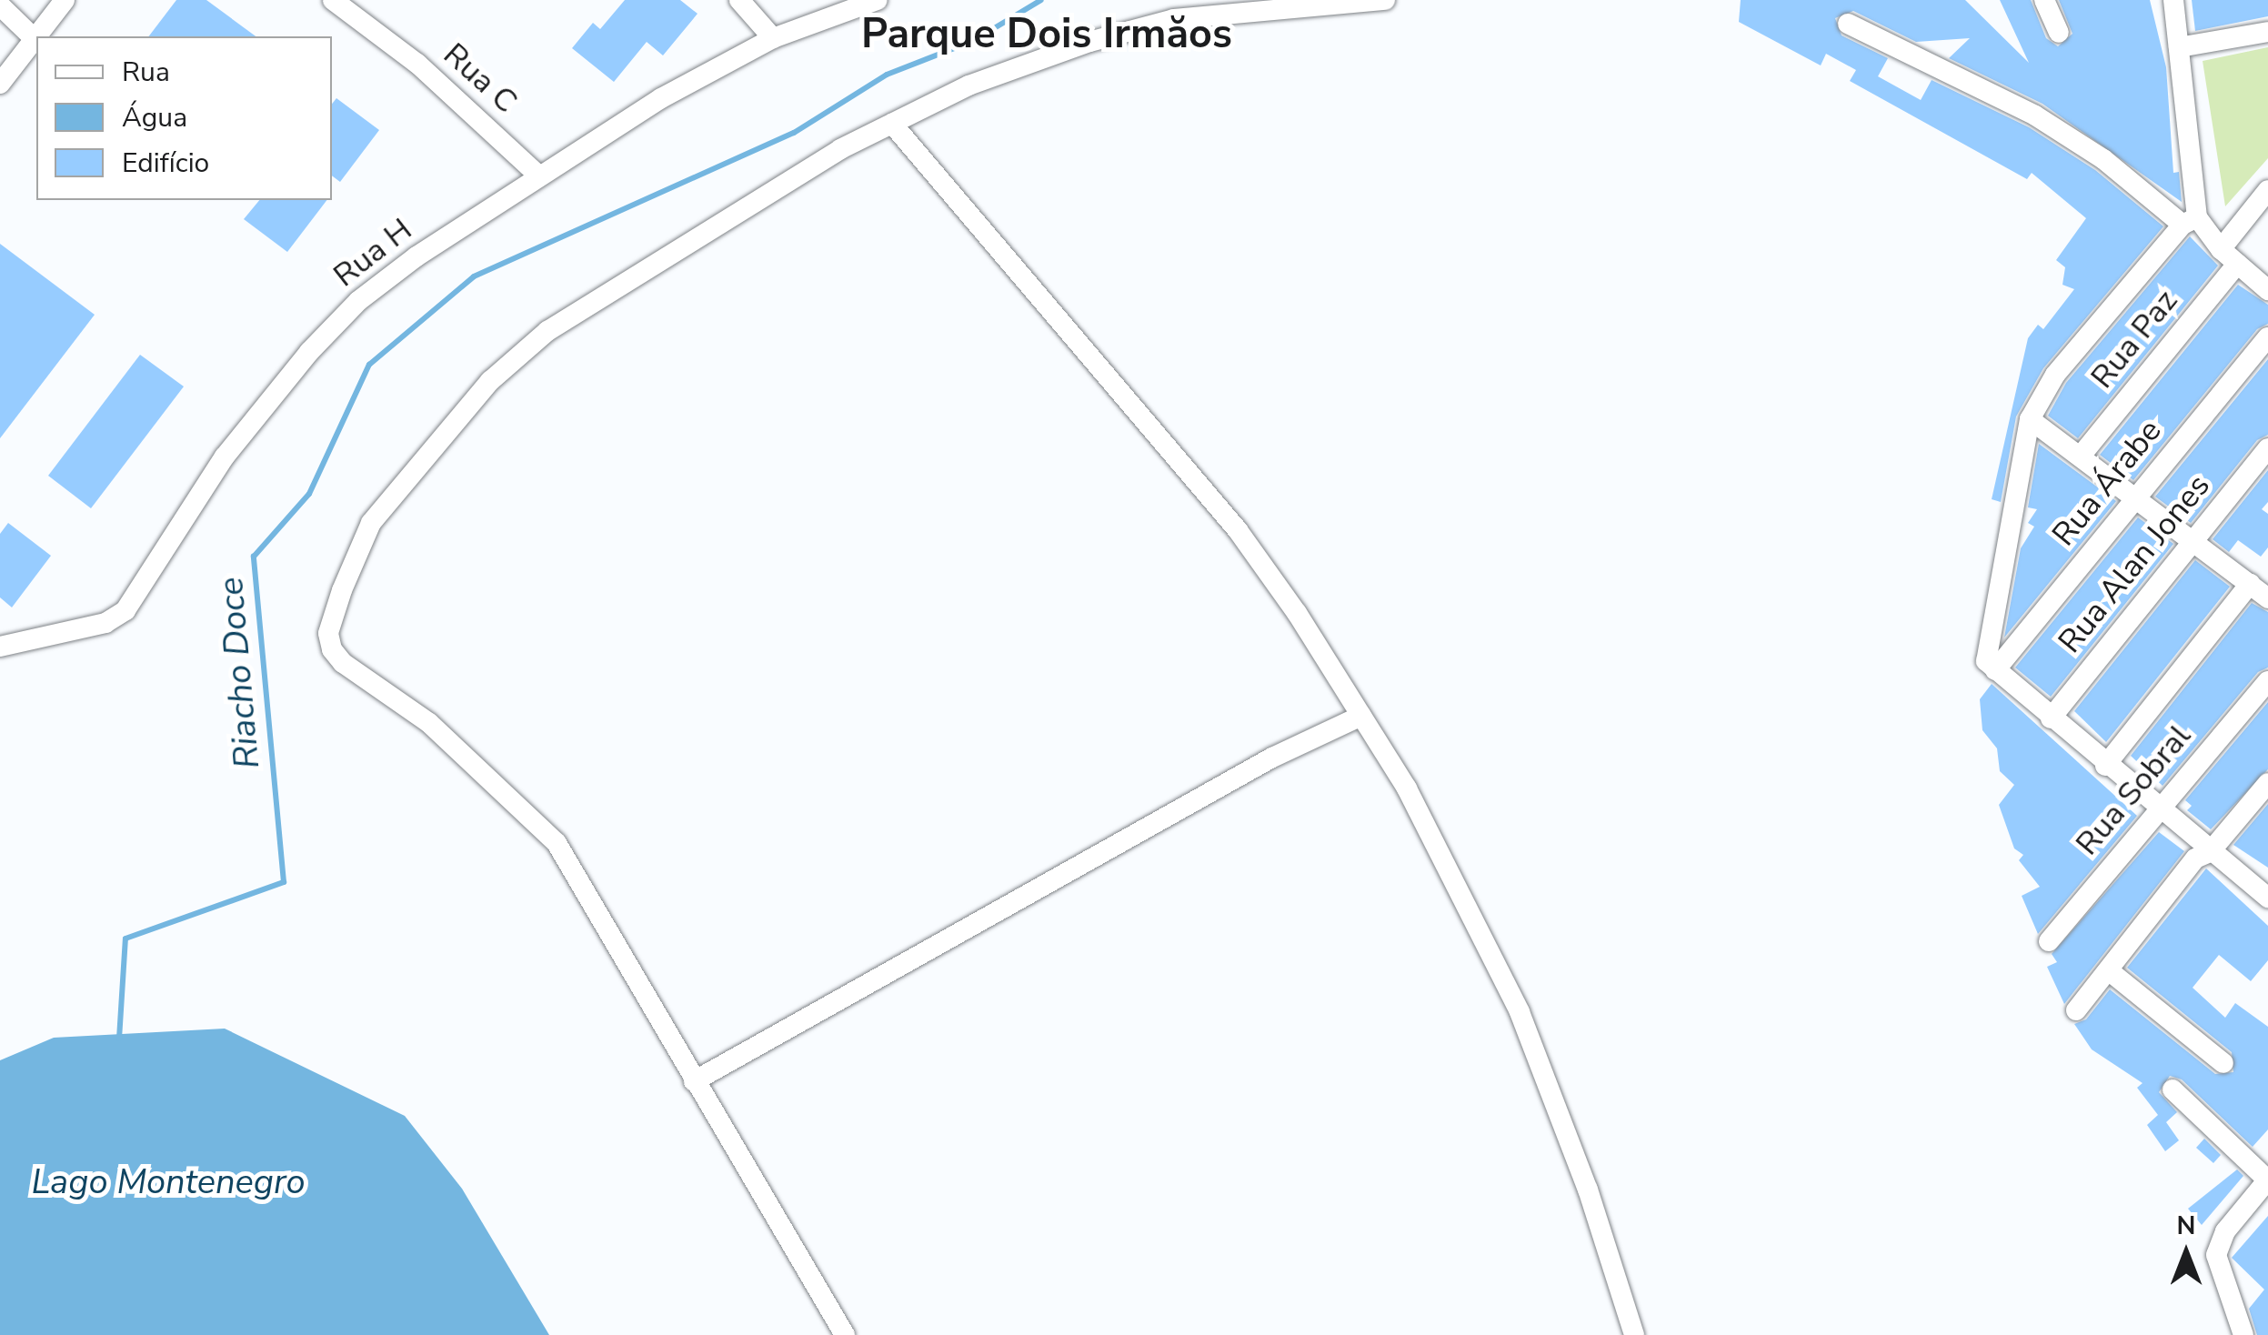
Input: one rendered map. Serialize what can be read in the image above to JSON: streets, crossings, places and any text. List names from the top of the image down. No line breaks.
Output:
{"streets":{"street":["Rua C","Rua H","Rua Paz","Rua Árabe","Rua Alan Jones","Rua Sobral"]},"crossings":[["Rua C","Rua H"]],"districts":["Parque Dois Irmăos"],"water":["Riacho Doce","Lago Montenegro"],"legend":["Rua","Água","Edifício"],"north":"top"}
